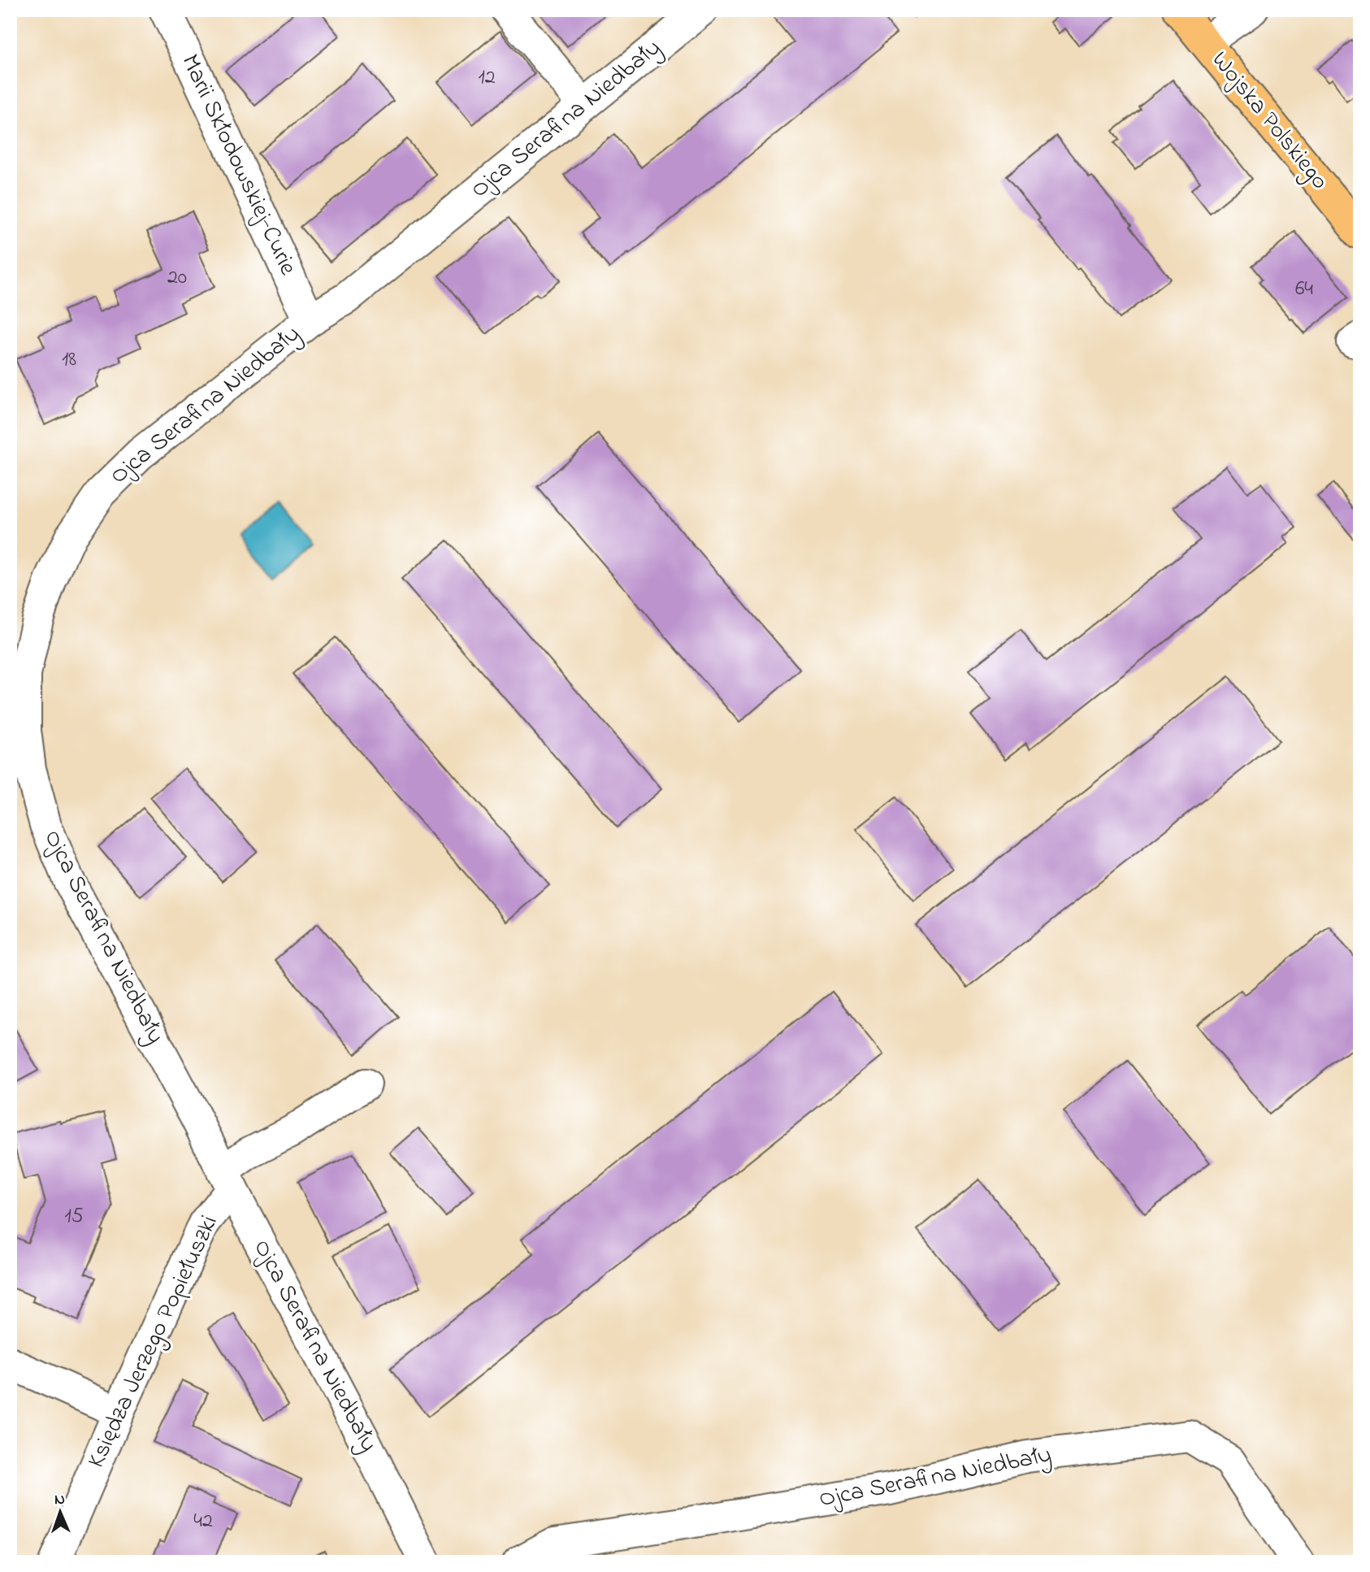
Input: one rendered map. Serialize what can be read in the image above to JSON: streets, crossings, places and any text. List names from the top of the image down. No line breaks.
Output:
{"streets":{"main road":["Wojska Polskiego"],"street":["Ojca Serafina Niedbały","Marii Skłodowskiej-Curie","Księdza Jerzego Popiełuszki"]},"crossings":[["Ojca Serafina Niedbały","Marii Skłodowskiej-Curie"],["Ojca Serafina Niedbały","Księdza Jerzego Popiełuszki"]],"house_numbers":["12","20","64","18","15","42"],"north":"top"}
